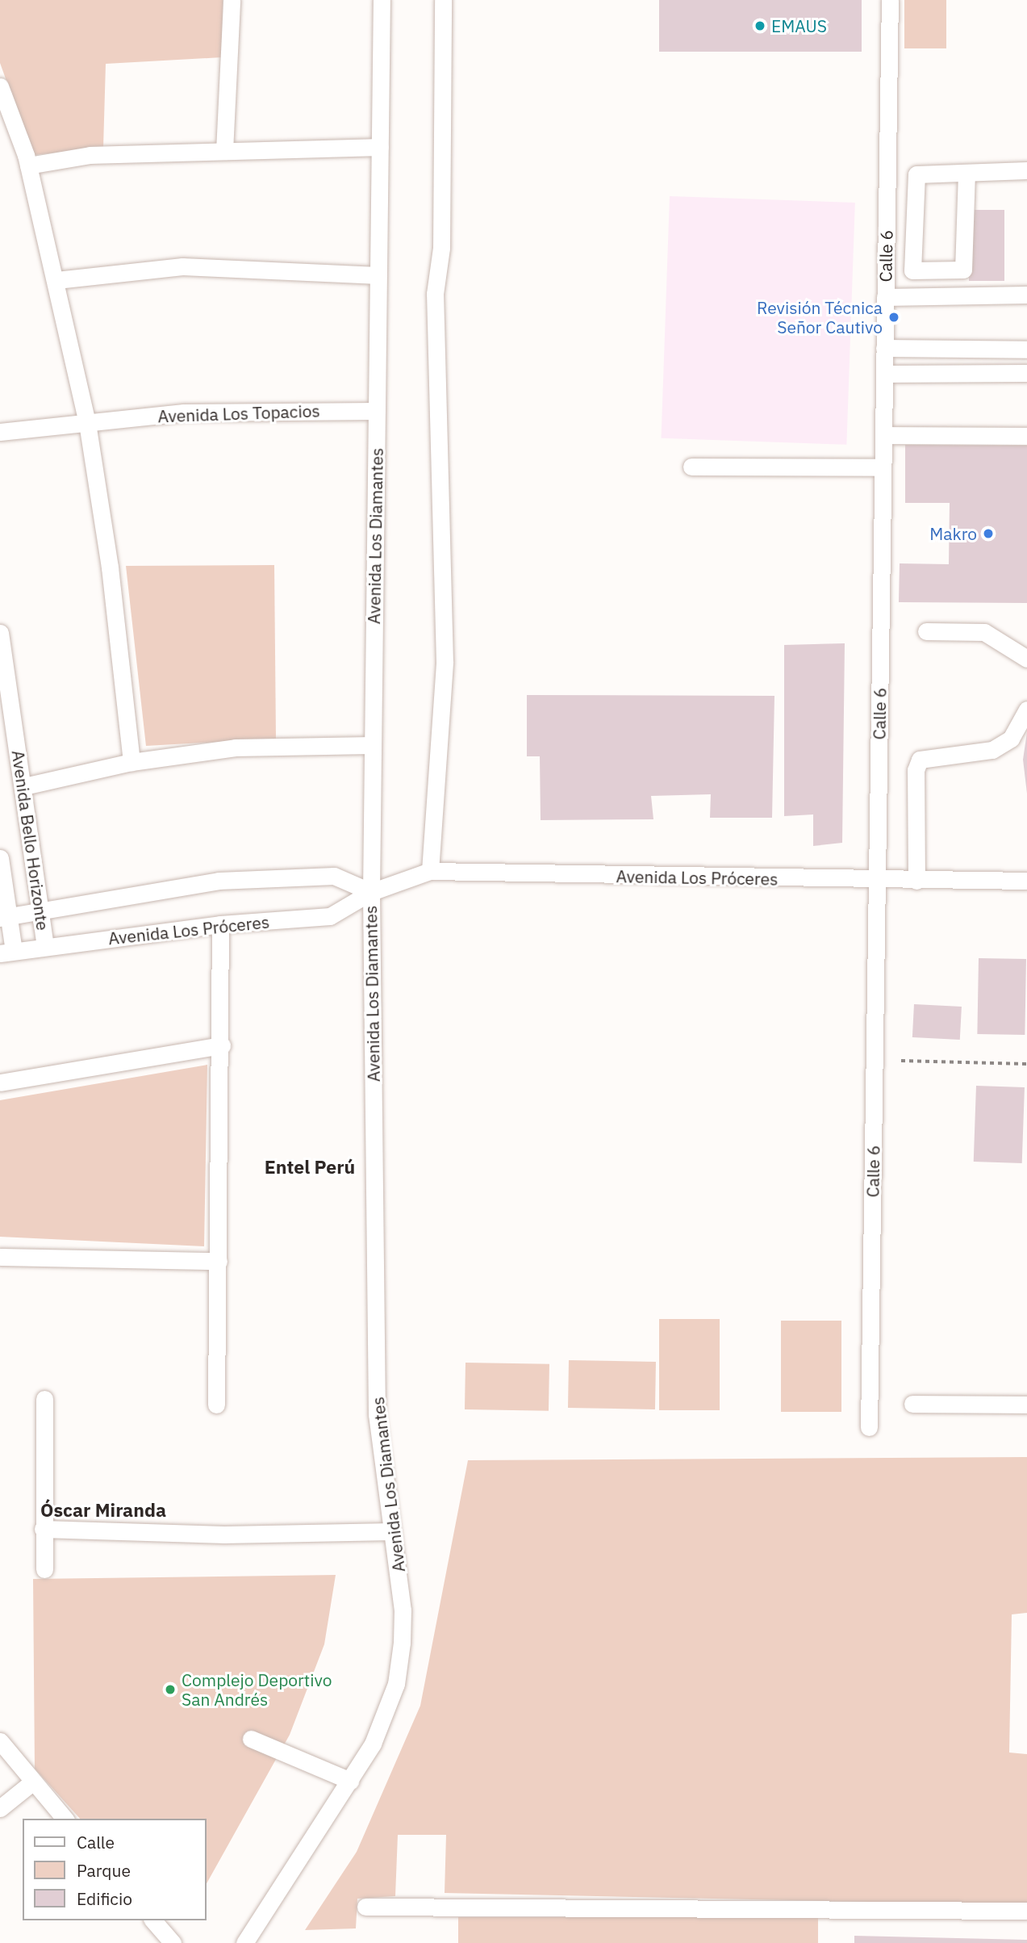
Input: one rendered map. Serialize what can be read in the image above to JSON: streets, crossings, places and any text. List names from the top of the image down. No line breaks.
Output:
{"streets":{"street":["Calle 6","Avenida Los Topacios","Avenida Los Diamantes","Avenida Bello Horizonte","Avenida Los Próceres"]},"crossings":[["Calle 6","Avenida Los Próceres"],["Avenida Los Topacios","Avenida Los Diamantes"],["Avenida Los Diamantes","Avenida Los Próceres"],["Avenida Bello Horizonte","Avenida Los Próceres"]],"districts":["Entel Perú","Óscar Miranda"],"places":["EMAUS","Revisión Técnica Señor Cautivo","Makro","Complejo Deportivo San Andrés"],"legend":["Calle","Parque","Edificio"]}
